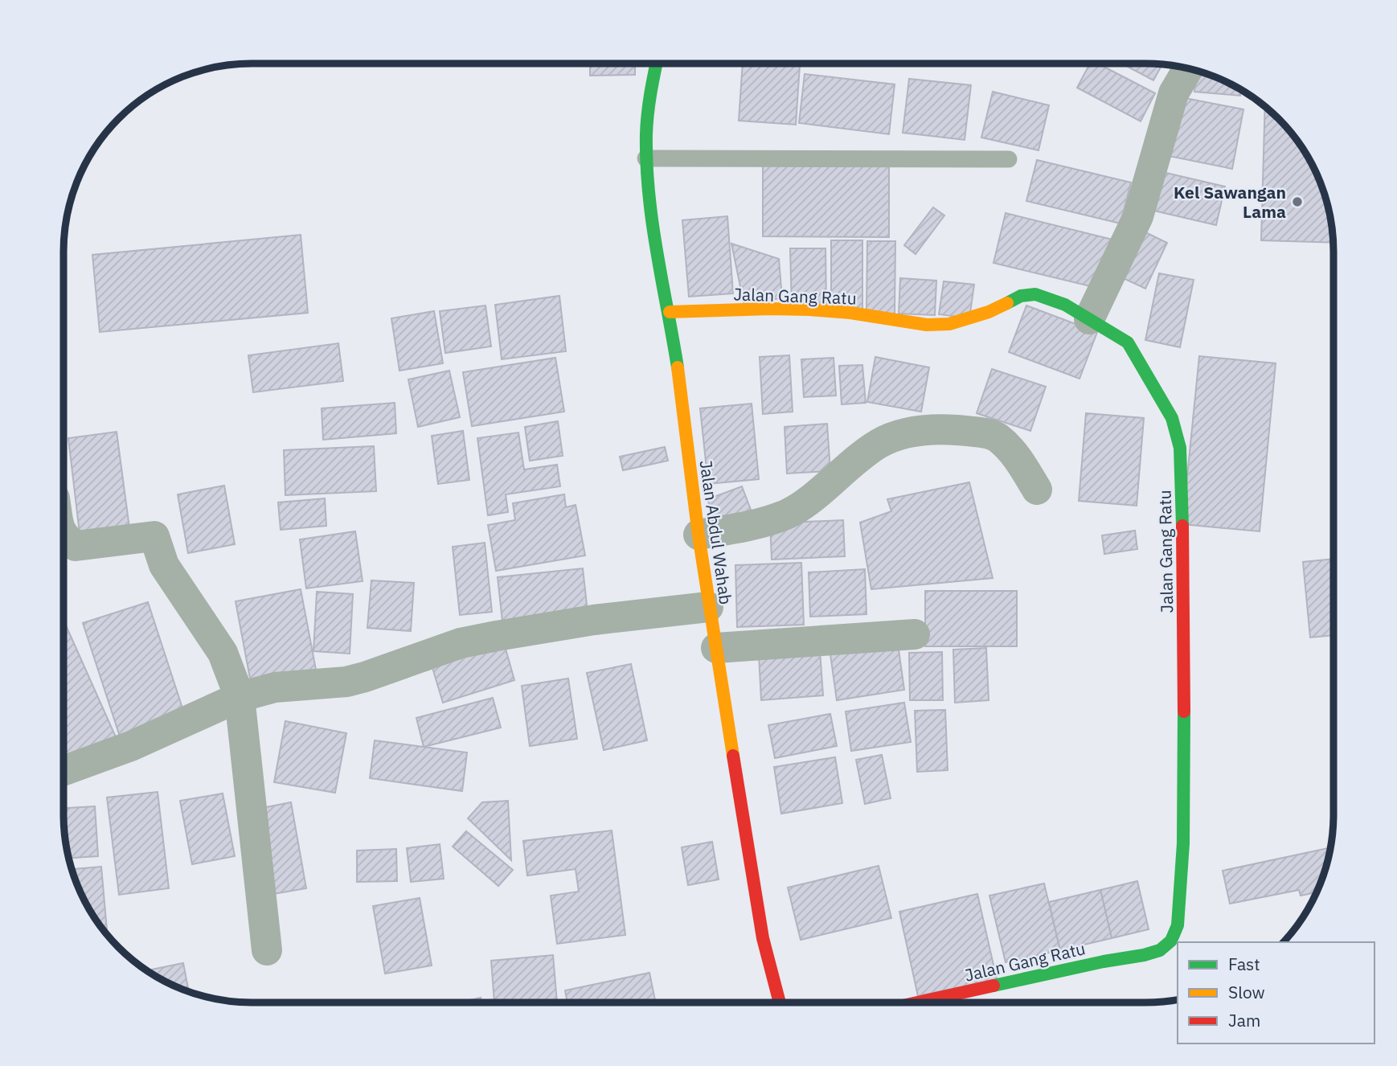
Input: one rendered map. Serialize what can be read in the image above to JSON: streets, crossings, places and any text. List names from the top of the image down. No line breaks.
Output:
{"streets":{"street":["Jalan Gang Ratu","Jalan Abdul Wahab"]},"crossings":[["Jalan Gang Ratu","Jalan Abdul Wahab"]],"places":["Kel Sawangan Lama"],"legend":["Fast","Slow","Jam"]}
